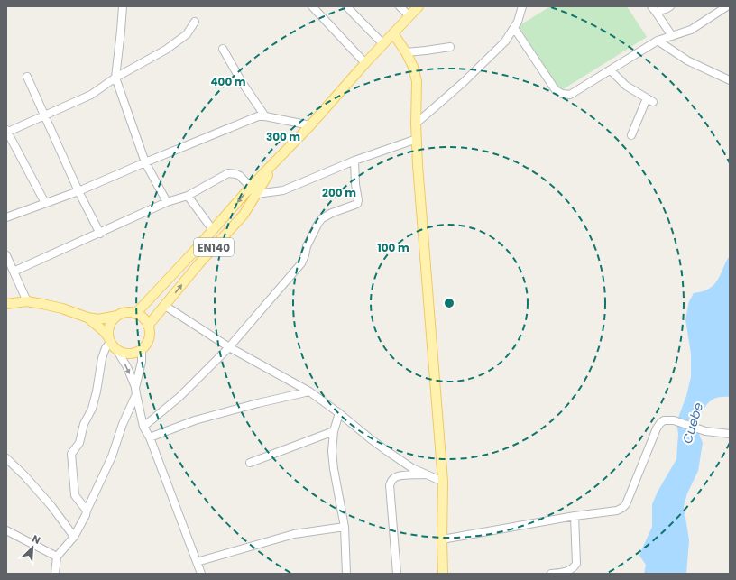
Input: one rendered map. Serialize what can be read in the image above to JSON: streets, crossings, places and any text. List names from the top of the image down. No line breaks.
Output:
{"streets":{"main road":["EN140"]},"water":["Cuebe"],"north":"top right","rings":["400 m","300 m","200 m","100 m"]}
